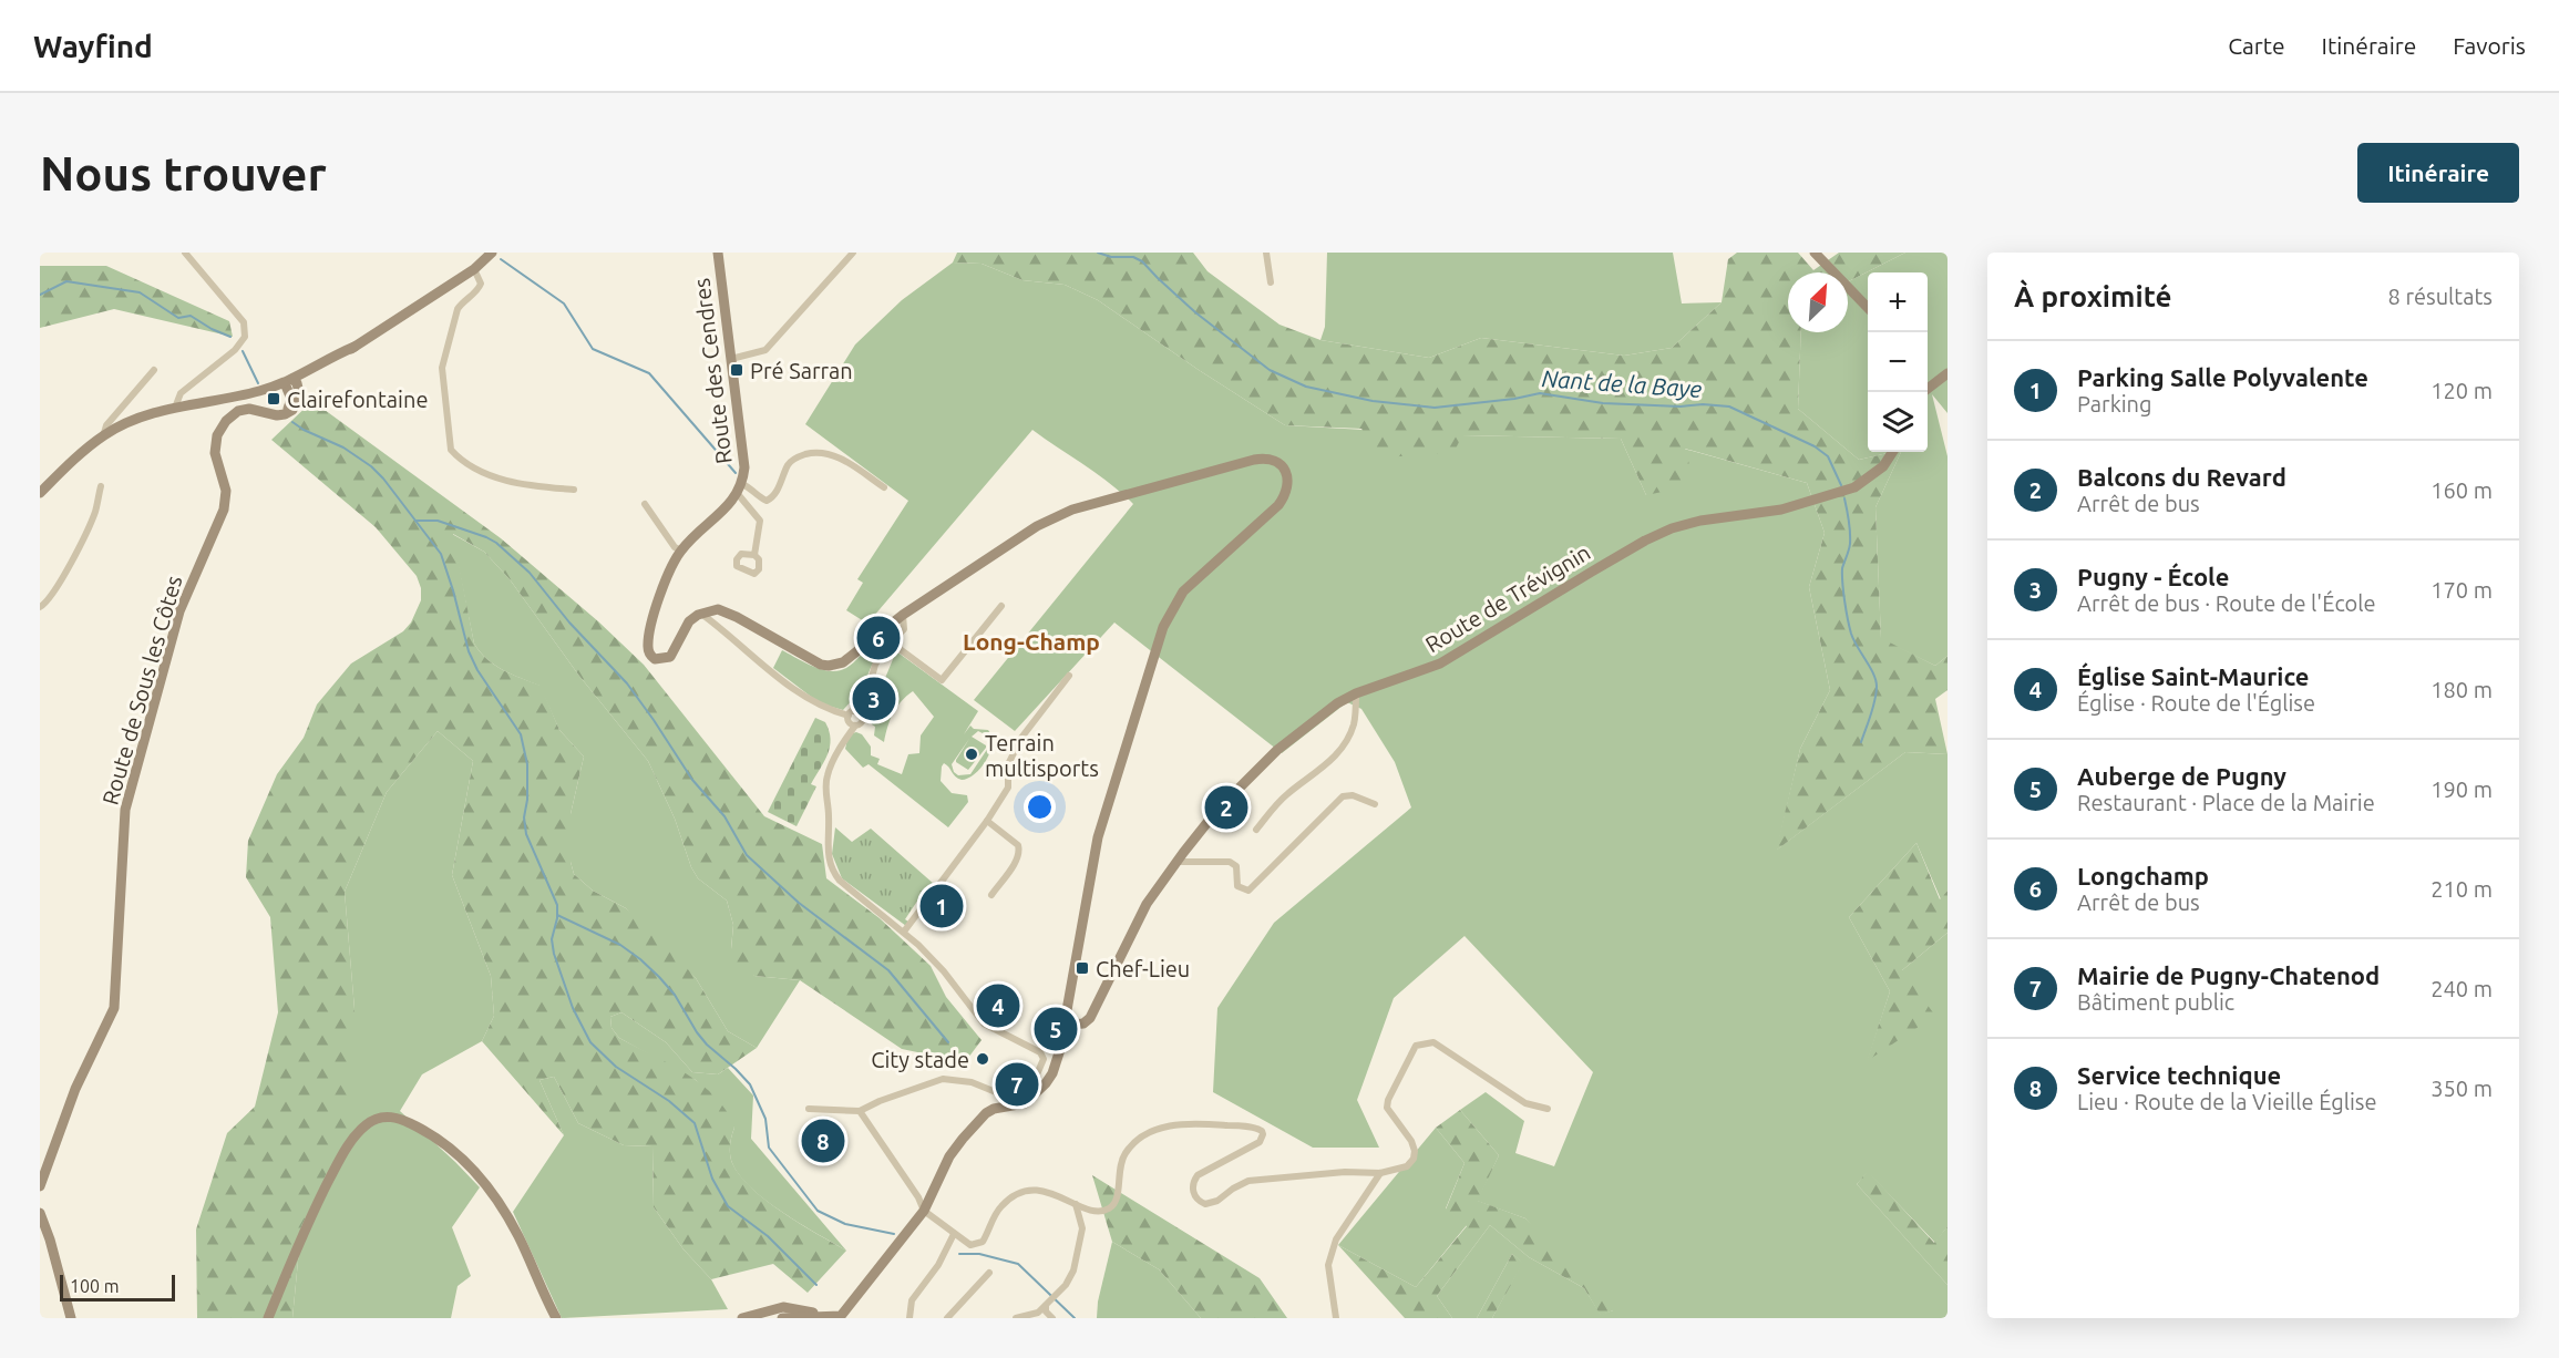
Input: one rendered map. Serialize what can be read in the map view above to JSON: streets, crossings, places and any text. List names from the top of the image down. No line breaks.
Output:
{"streets":{"street":["Route des Cendres","Route de Trévignin","Route de Sous les Côtes"]},"districts":["Long-Champ"],"water":["Nant de la Baye"],"places":{"transit":["Pré Sarran","Clairefontaine","Chef-Lieu"],"other":["Terrain multisports","City stade"]},"scale_bar":"100 m","north":"top right","page":{"header":"Wayfind","nav":["Carte","Itinéraire","Favoris"],"buttons":"Itinéraire","title":"Nous trouver","heading":["À proximité","8 résultats"],"map_buttons":["+","−"],"list":[{"mark":"1","name":"Parking Salle Polyvalente","note":"Parking","value":"120 m"},{"mark":"2","name":"Balcons du Revard","note":"Arrêt de bus","value":"160 m"},{"mark":"3","name":"Pugny - École","note":"Arrêt de bus · Route de l'École","value":"170 m"},{"mark":"4","name":"Église Saint-Maurice","note":"Église · Route de l'Église","value":"180 m"},{"mark":"5","name":"Auberge de Pugny","note":"Restaurant · Place de la Mairie","value":"190 m"},{"mark":"6","name":"Longchamp","note":"Arrêt de bus","value":"210 m"},{"mark":"7","name":"Mairie de Pugny-Chatenod","note":"Bâtiment public","value":"240 m"},{"mark":"8","name":"Service technique","note":"Lieu · Route de la Vieille Église","value":"350 m"}],"pins":["6","3","2","1","4","5","7","8"],"scale":"100 m"}}
